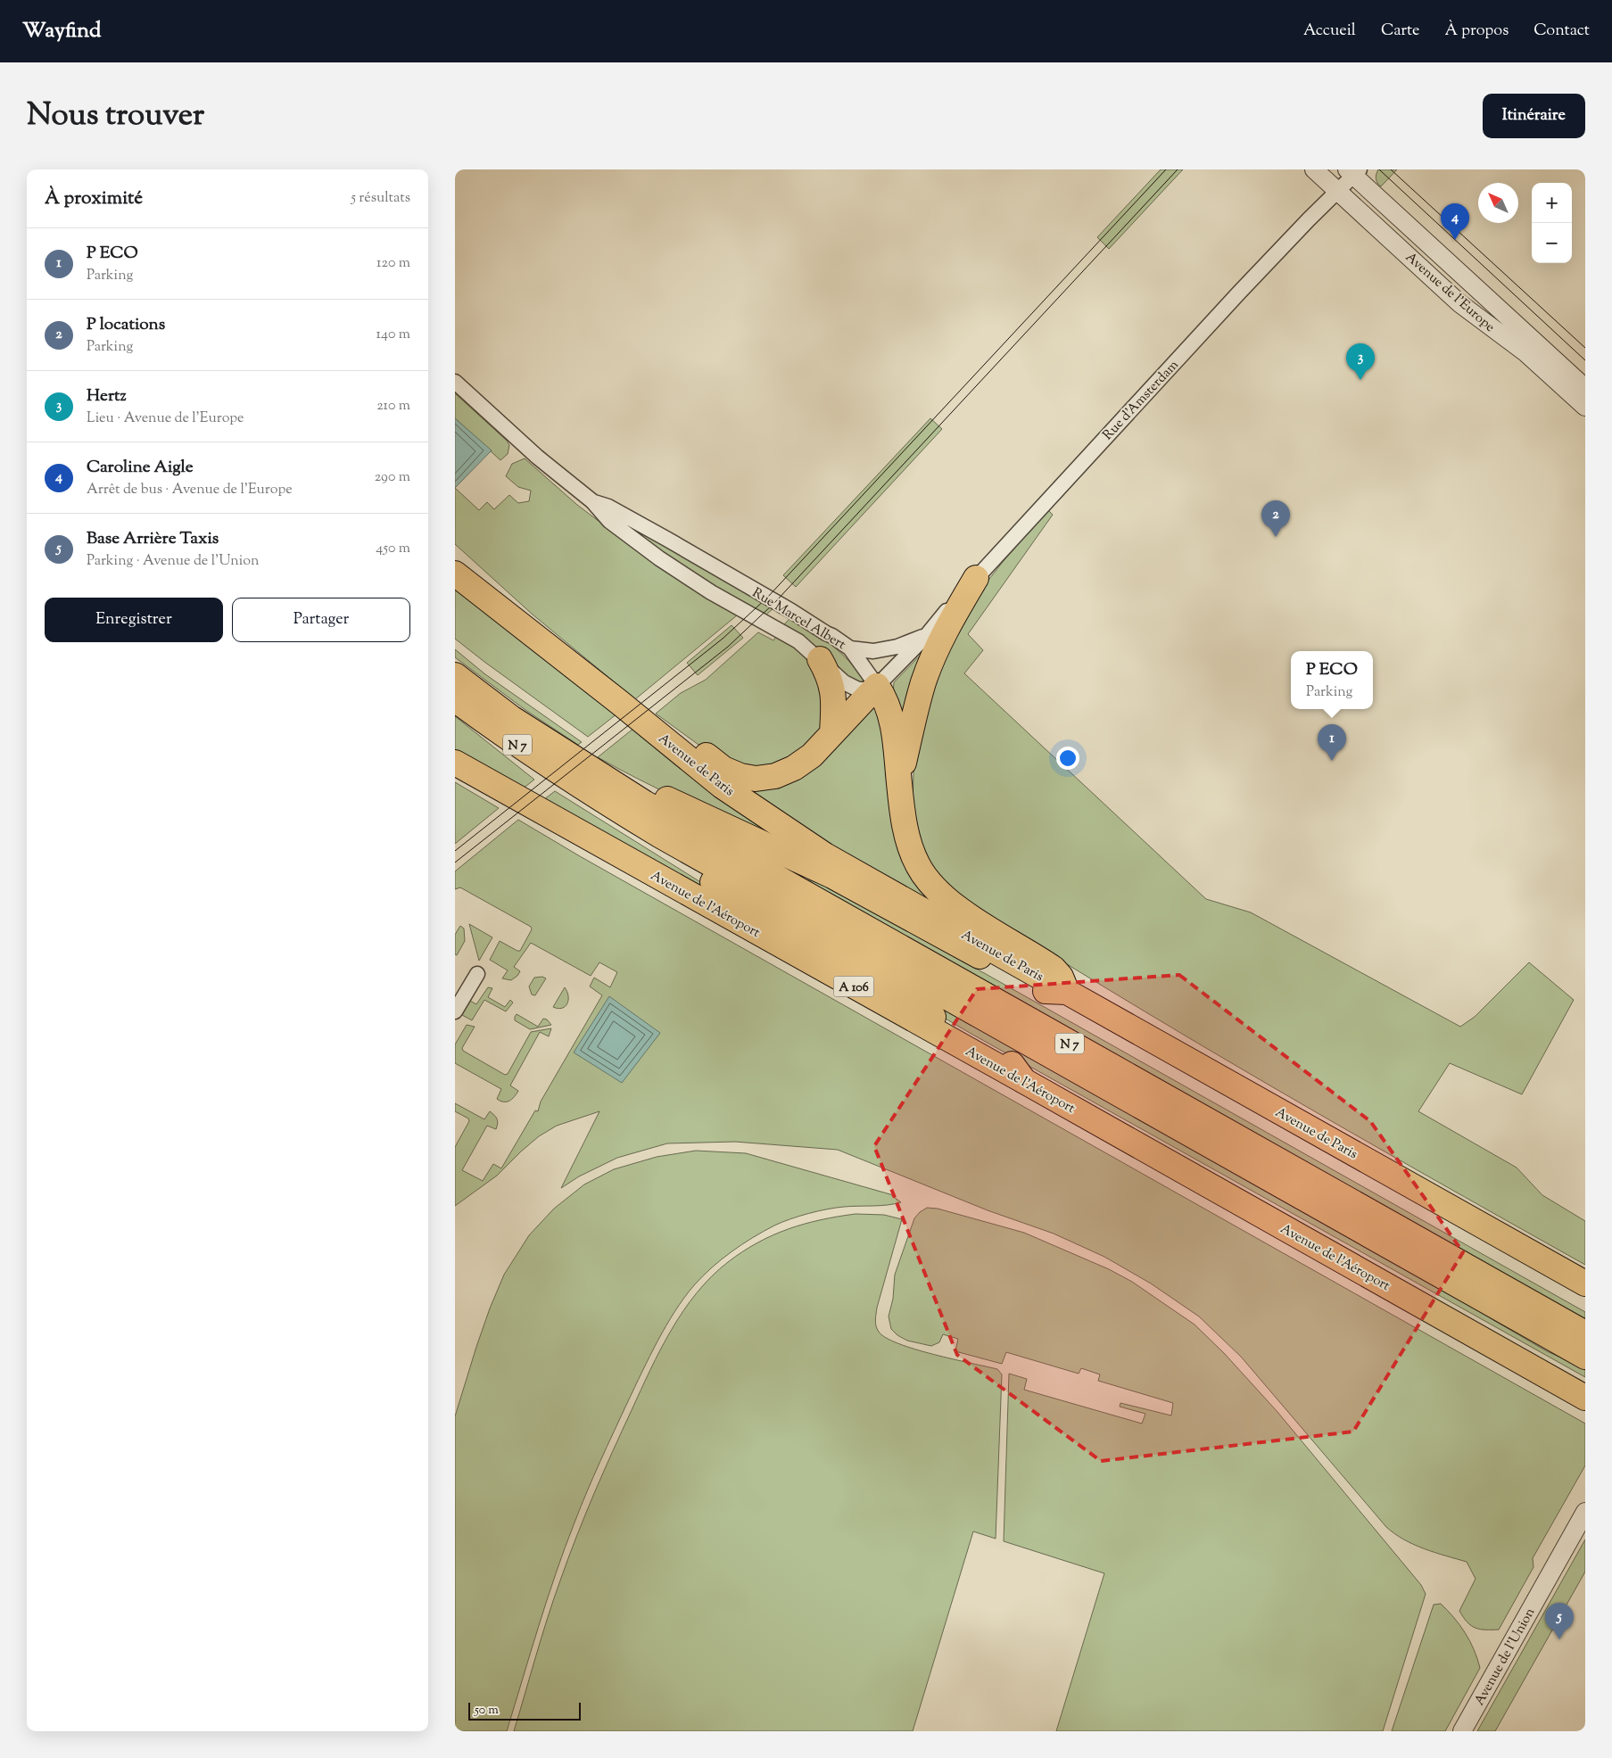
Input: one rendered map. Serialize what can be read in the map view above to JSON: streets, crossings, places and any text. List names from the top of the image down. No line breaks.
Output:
{"streets":{"highway":["N 7","Avenue de Paris","Avenue de l'Aéroport","A 106"],"street":["Avenue de l'Europe","Rue d'Amsterdam","Rue Marcel Albert","Avenue de l'Union"]},"crossings":[["Avenue de l'Europe","Rue d'Amsterdam"],["Rue d'Amsterdam","Rue Marcel Albert"]],"scale_bar":"50 m","north":"top left","page":{"header":"Wayfind","nav":["Accueil","Carte","À propos","Contact"],"title":"Nous trouver","buttons":["Itinéraire",["Enregistrer","Partager"]],"heading":["À proximité","5 résultats"],"map_buttons":["+","−"],"pins":["4","3","2","1","5"],"list":[{"mark":"1","name":"P ECO","note":"Parking","value":"120 m"},{"mark":"2","name":"P locations","note":"Parking","value":"140 m"},{"mark":"3","name":"Hertz","note":"Lieu · Avenue de l'Europe","value":"210 m"},{"mark":"4","name":"Caroline Aigle","note":"Arrêt de bus · Avenue de l'Europe","value":"290 m"},{"mark":"5","name":"Base Arrière Taxis","note":"Parking · Avenue de l'Union","value":"450 m"}],"popup":["P ECO","Parking"],"scale":"50 m"}}
